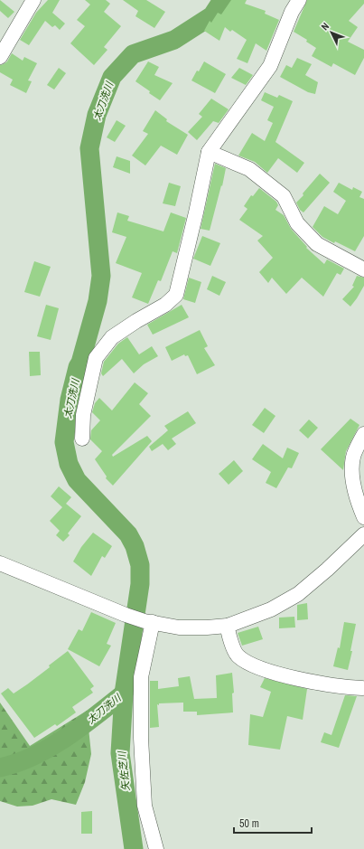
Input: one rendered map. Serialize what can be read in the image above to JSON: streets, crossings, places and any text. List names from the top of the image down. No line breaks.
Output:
{"water":["太刀洗川","矢佐芝川"],"scale_bar":"50 m","north":"top left"}
